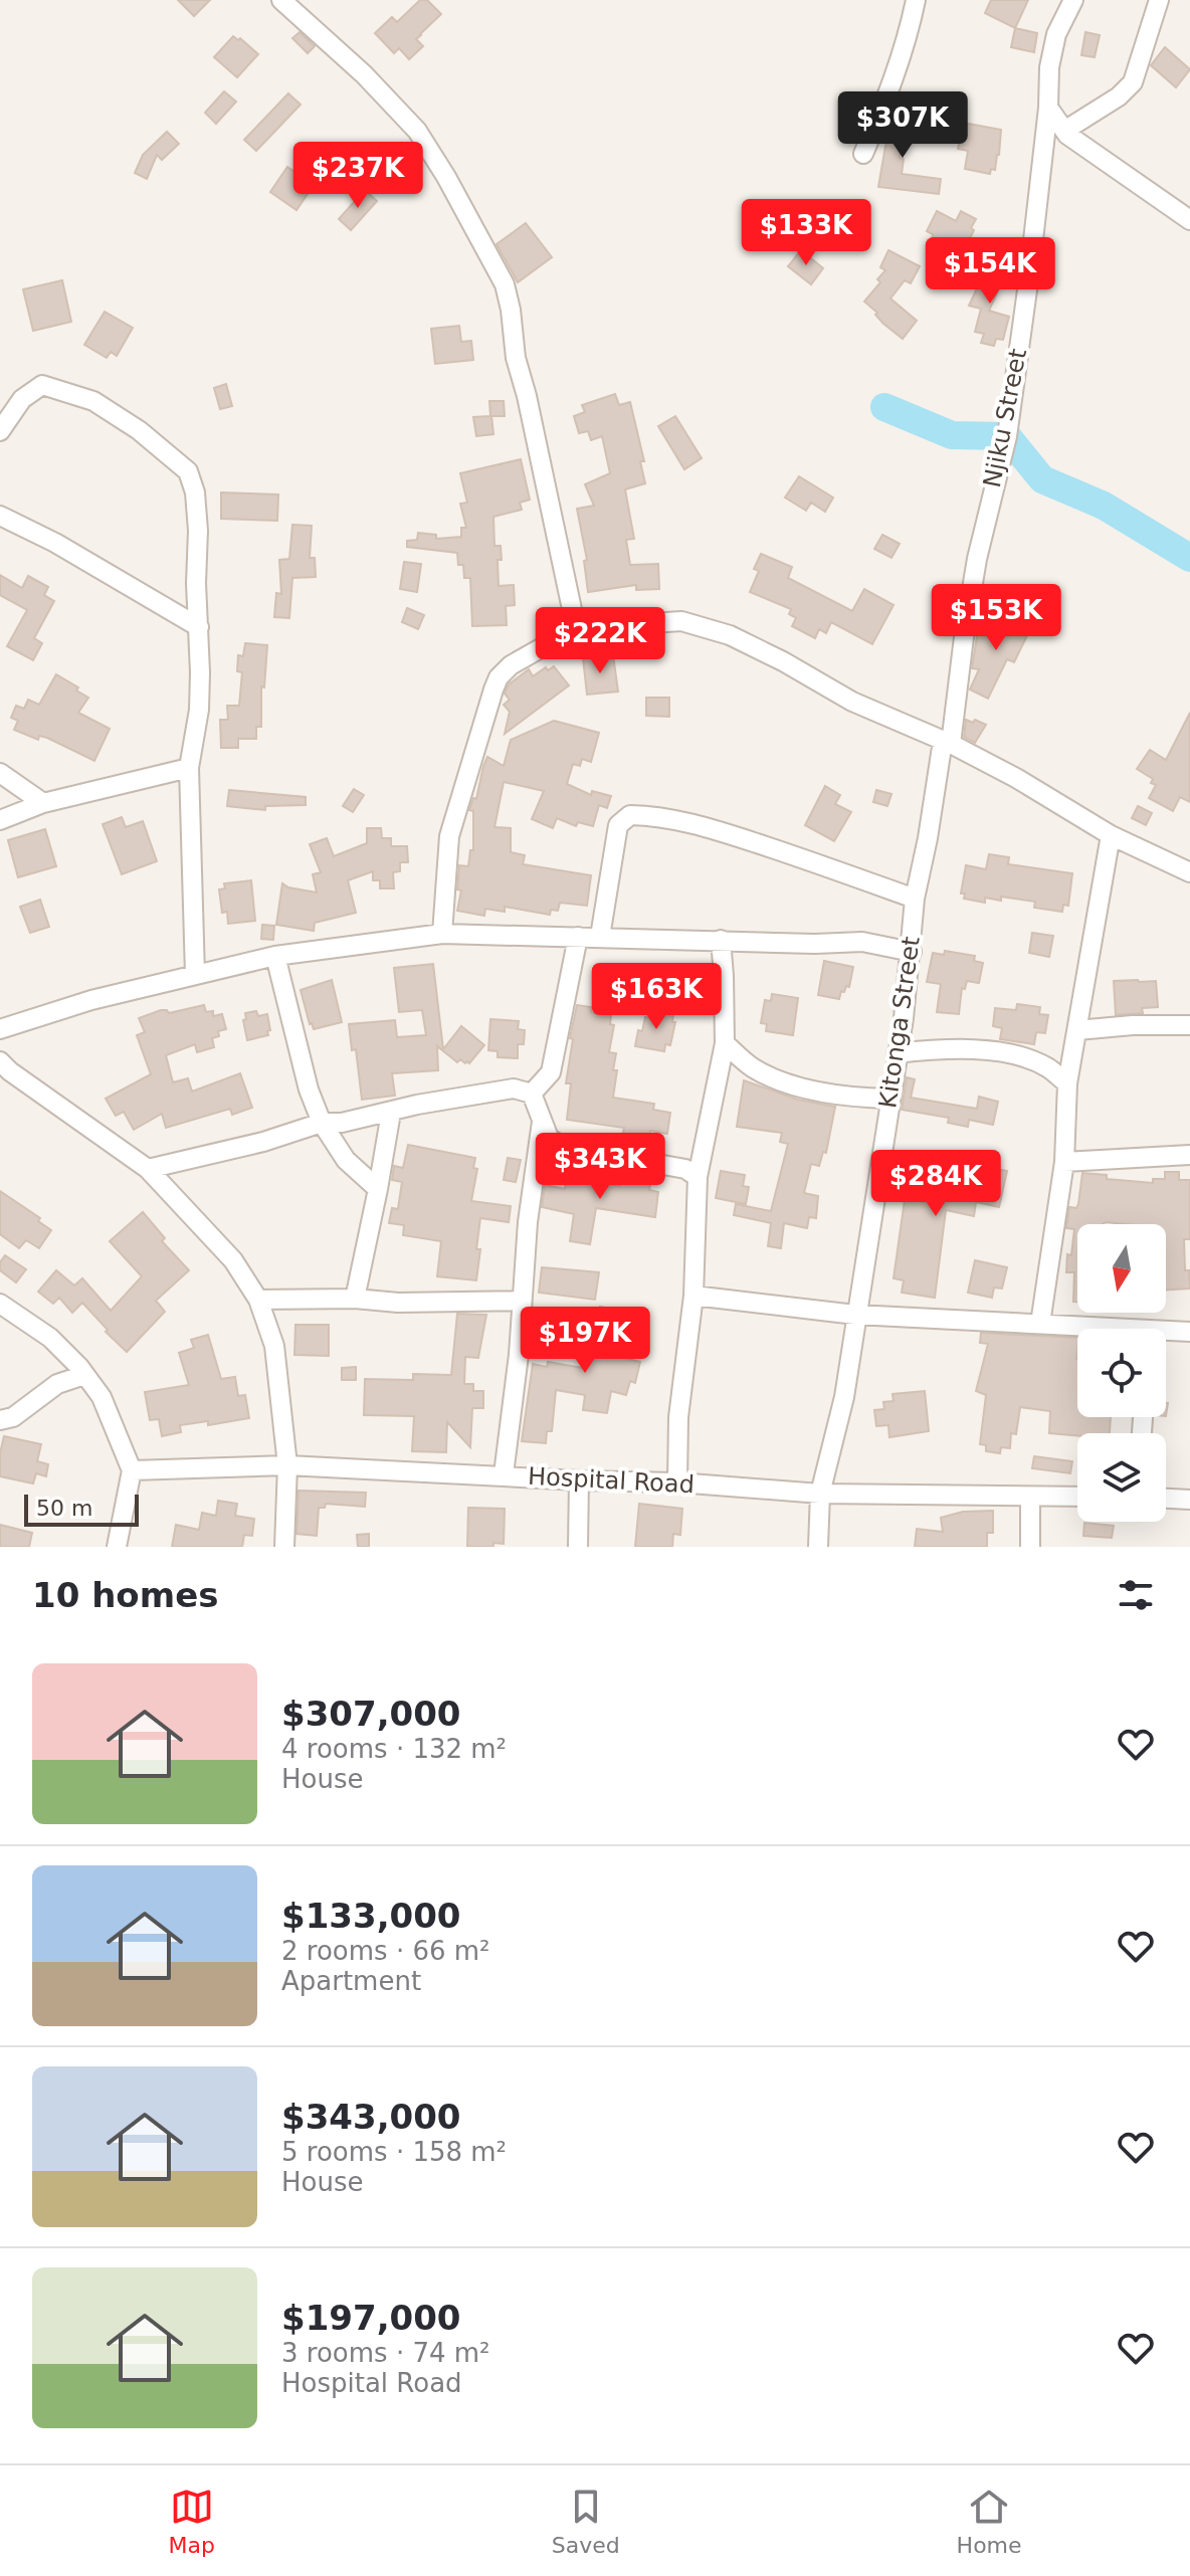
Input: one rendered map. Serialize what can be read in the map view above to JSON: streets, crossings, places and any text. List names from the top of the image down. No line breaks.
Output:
{"streets":{"street":["Njiku Street","Kitonga Street","Hospital Road"]},"crossings":[["Njiku Street","Kitonga Street"],["Kitonga Street","Hospital Road"]],"scale_bar":"50 m","north":"bottom","page":{"price":["$307K","$237K","$133K","$154K","$153K","$222K","$163K","$343K","$284K","$197K"],"scale":"50 m","heading":"10 homes","list":[{"name":"$307,000","note":"4 rooms · 132 m² · House"},{"name":"$133,000","note":"2 rooms · 66 m² · Apartment"},{"name":"$343,000","note":"5 rooms · 158 m² · House"},{"name":"$197,000","note":"3 rooms · 74 m² · Hospital Road"}],"tabs":["Map","Saved","Home"]}}
